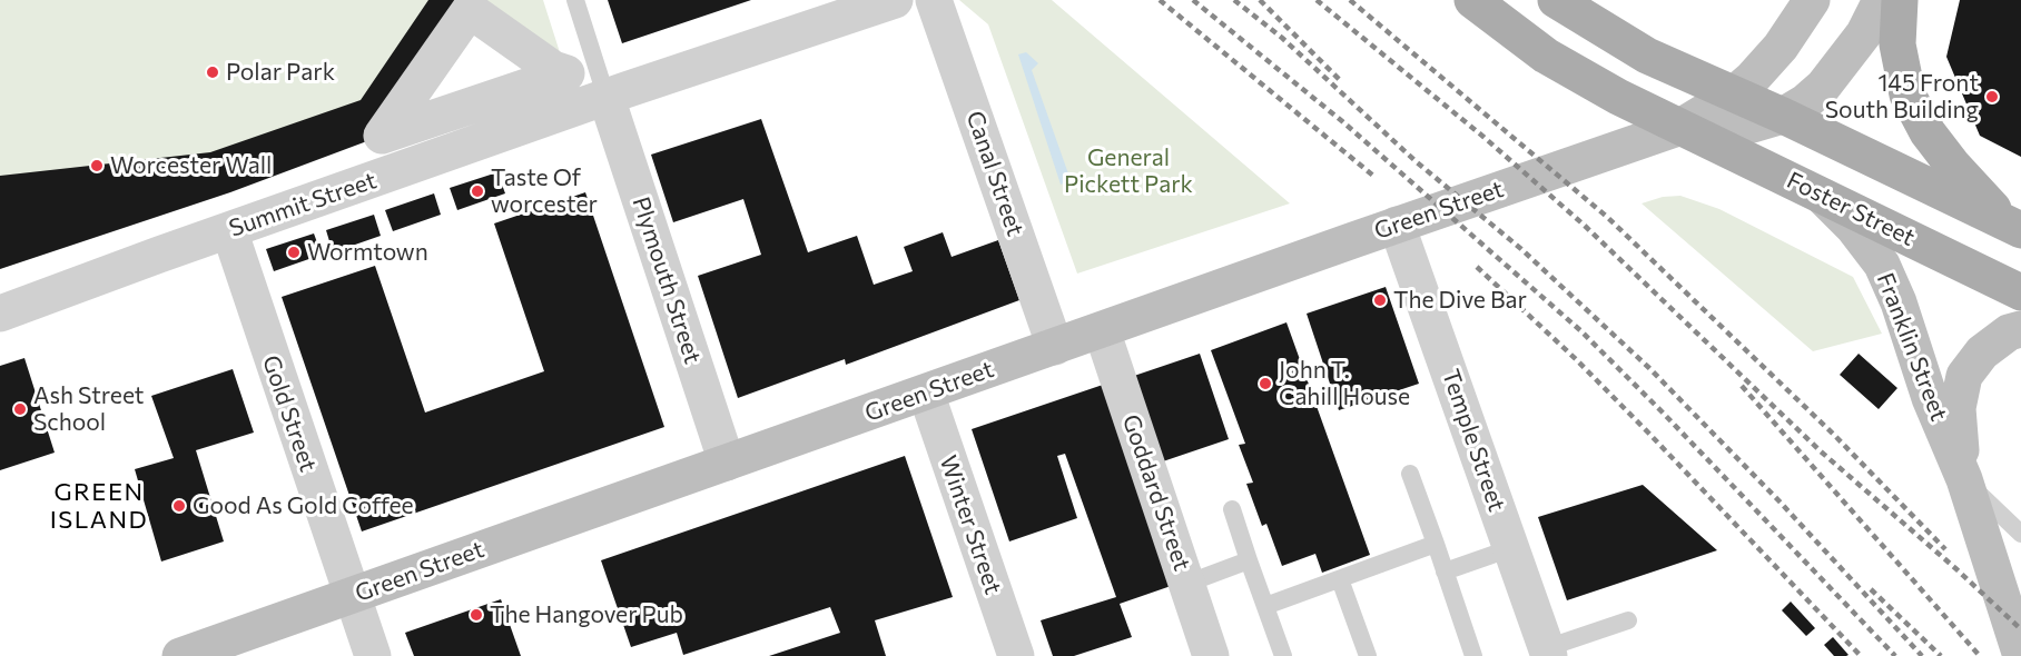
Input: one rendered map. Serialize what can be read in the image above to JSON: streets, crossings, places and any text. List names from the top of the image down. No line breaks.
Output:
{"streets":{"main road":["Foster Street","Green Street","Franklin Street"],"street":["Canal Street","Summit Street","Plymouth Street","Gold Street","Temple Street","Goddard Street","Winter Street"]},"crossings":[["Canal Street","Green Street"],["Summit Street","Plymouth Street"],["Summit Street","Gold Street"],["Foster Street","Green Street"],["Foster Street","Franklin Street"],["Green Street","Plymouth Street"],["Green Street","Gold Street"],["Green Street","Temple Street"],["Green Street","Goddard Street"],["Green Street","Winter Street"]],"districts":["GREEN ISLAND"],"parks":["General Pickett Park"],"places":["Polar Park","145 Front South Building","Worcester Wall","Taste Of worcester","Wormtown","The Dive Bar","John T. Cahill House","Ash Street School","Good As Gold Coffee","The Hangover Pub"]}
